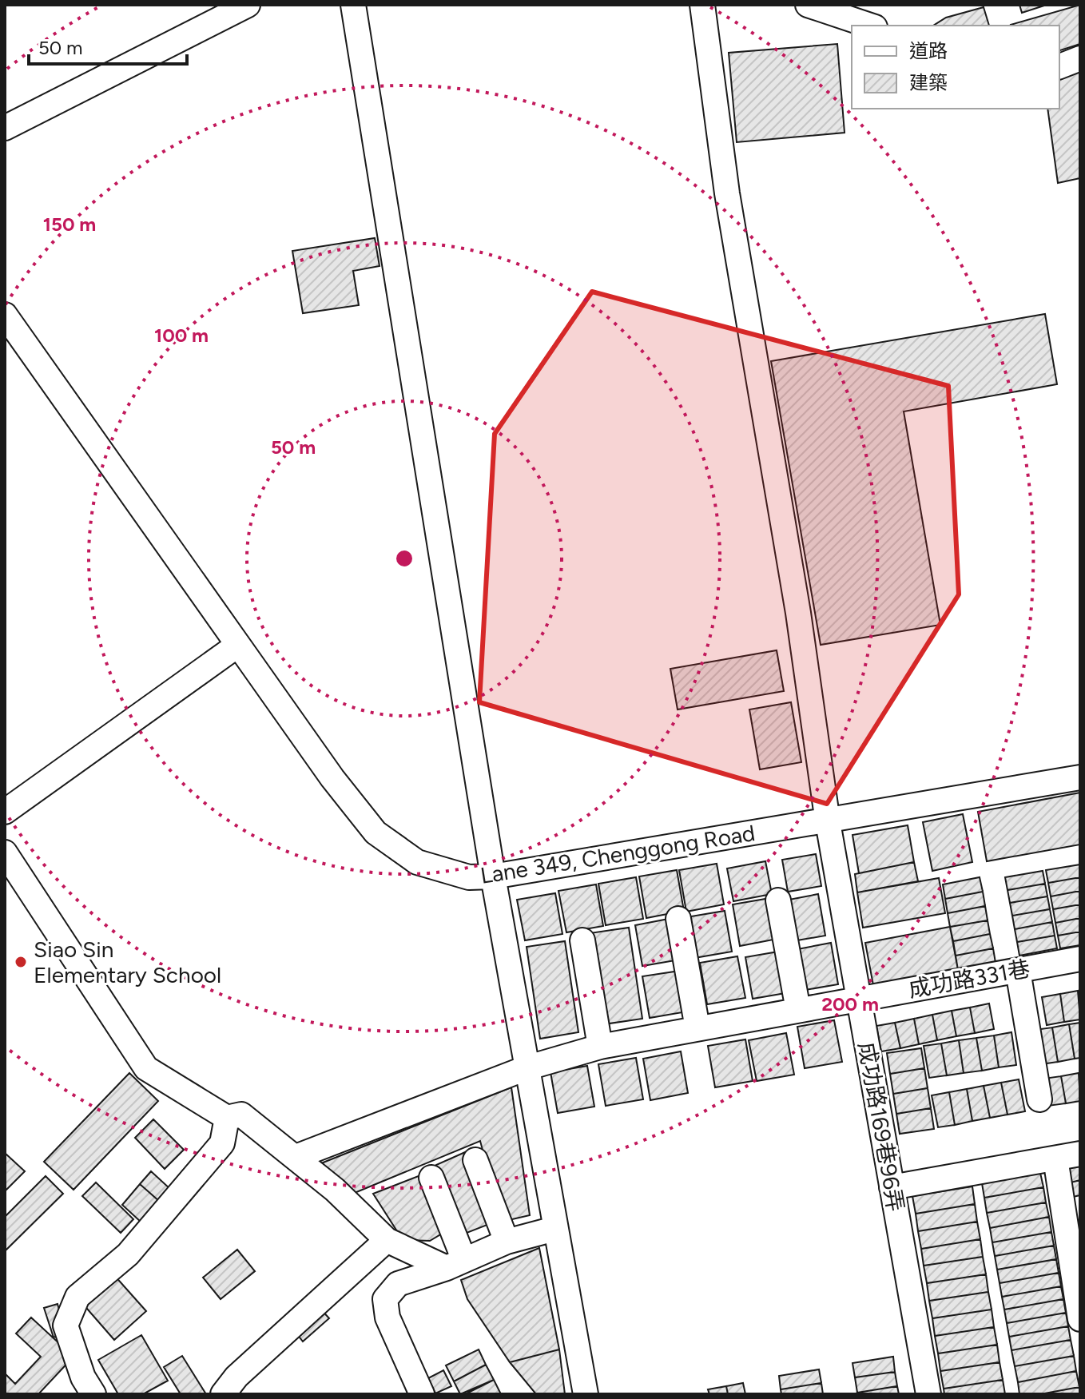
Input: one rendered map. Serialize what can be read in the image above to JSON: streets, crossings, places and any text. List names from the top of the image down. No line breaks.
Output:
{"streets":{"street":["Lane 349, Chenggong Road","成功路331巷","成功路169巷96弄"]},"crossings":[["Lane 349, Chenggong Road","成功路169巷96弄"],["成功路331巷","成功路169巷96弄"]],"places":["Siao Sin Elementary School"],"legend":["道路","建築"],"scale_bar":"50 m","rings":["150 m","100 m","50 m","200 m"]}
